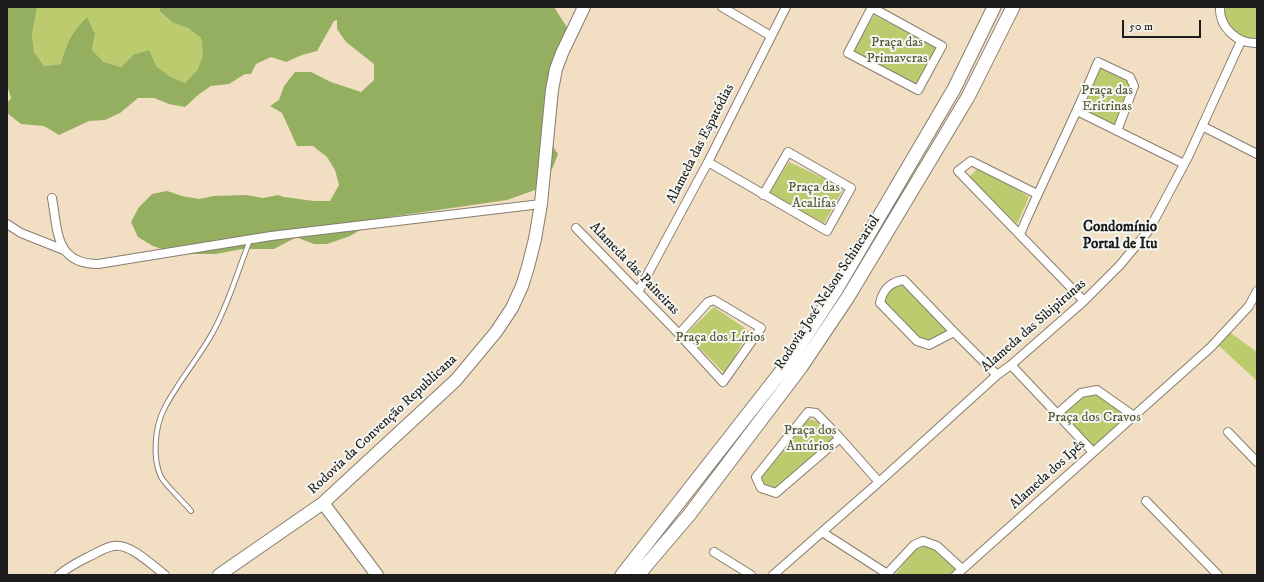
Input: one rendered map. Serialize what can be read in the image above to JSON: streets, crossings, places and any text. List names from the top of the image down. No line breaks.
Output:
{"streets":{"main road":["Rodovia José Nelson Schincariol","Rodovia da Convenção Republicana"],"street":["Alameda das Espatódias","Alameda das Paineiras","Alameda das Sibipirunas","Alameda dos Ipês"]},"crossings":[["Alameda das Espatódias","Alameda das Paineiras"]],"districts":["Condomínio Portal de Itu"],"parks":["Praça das Primaveras","Praça das Eritrinas","Praça das Acalifas","Praça dos Lírios","Praça dos Cravos","Praça dos Antúrios"],"scale_bar":"50 m"}
